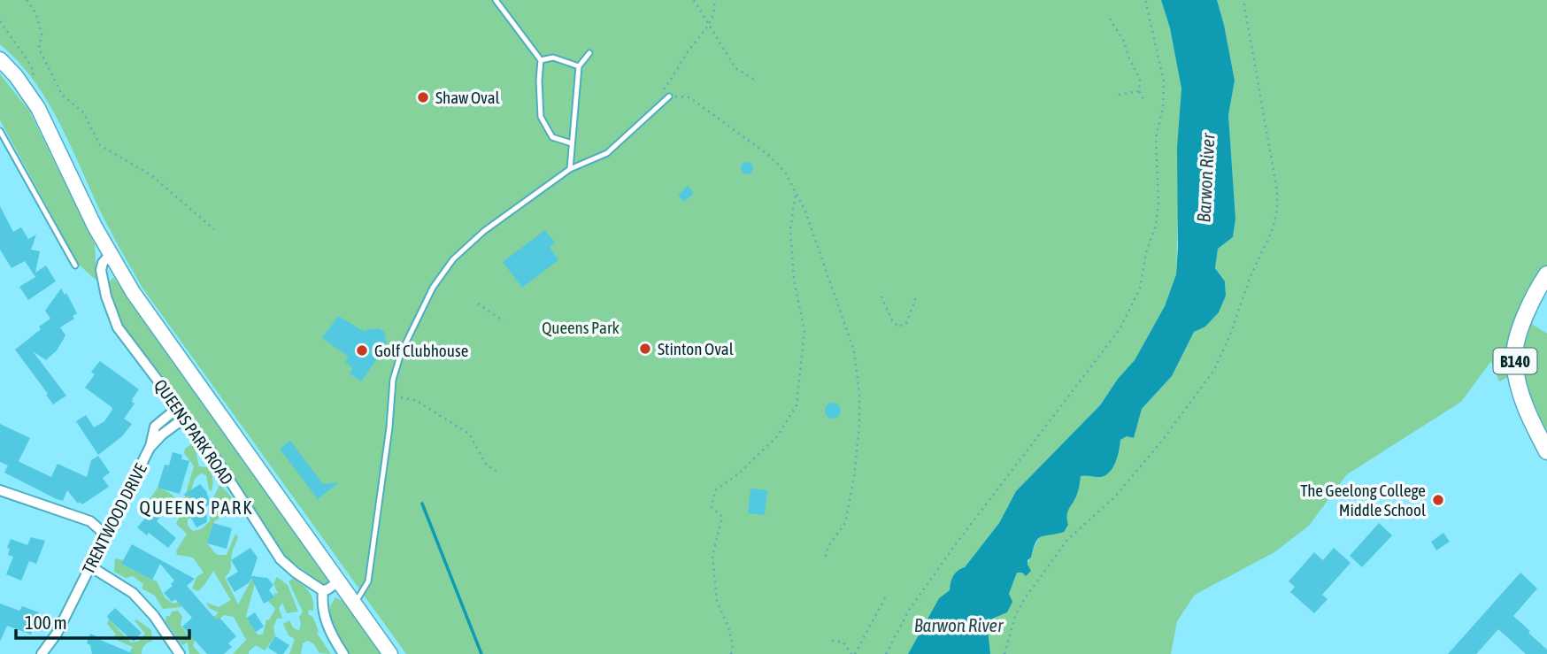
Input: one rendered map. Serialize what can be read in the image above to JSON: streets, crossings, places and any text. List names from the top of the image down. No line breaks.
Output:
{"streets":{"main road":["B140","QUEENS PARK ROAD"],"street":["TRENTWOOD DRIVE"]},"crossings":[["QUEENS PARK ROAD","TRENTWOOD DRIVE"]],"districts":["QUEENS PARK"],"water":["Barwon River"],"parks":["Queens Park"],"places":["Shaw Oval","Stinton Oval","Golf Clubhouse","The Geelong College Middle School"],"scale_bar":"100 m"}
